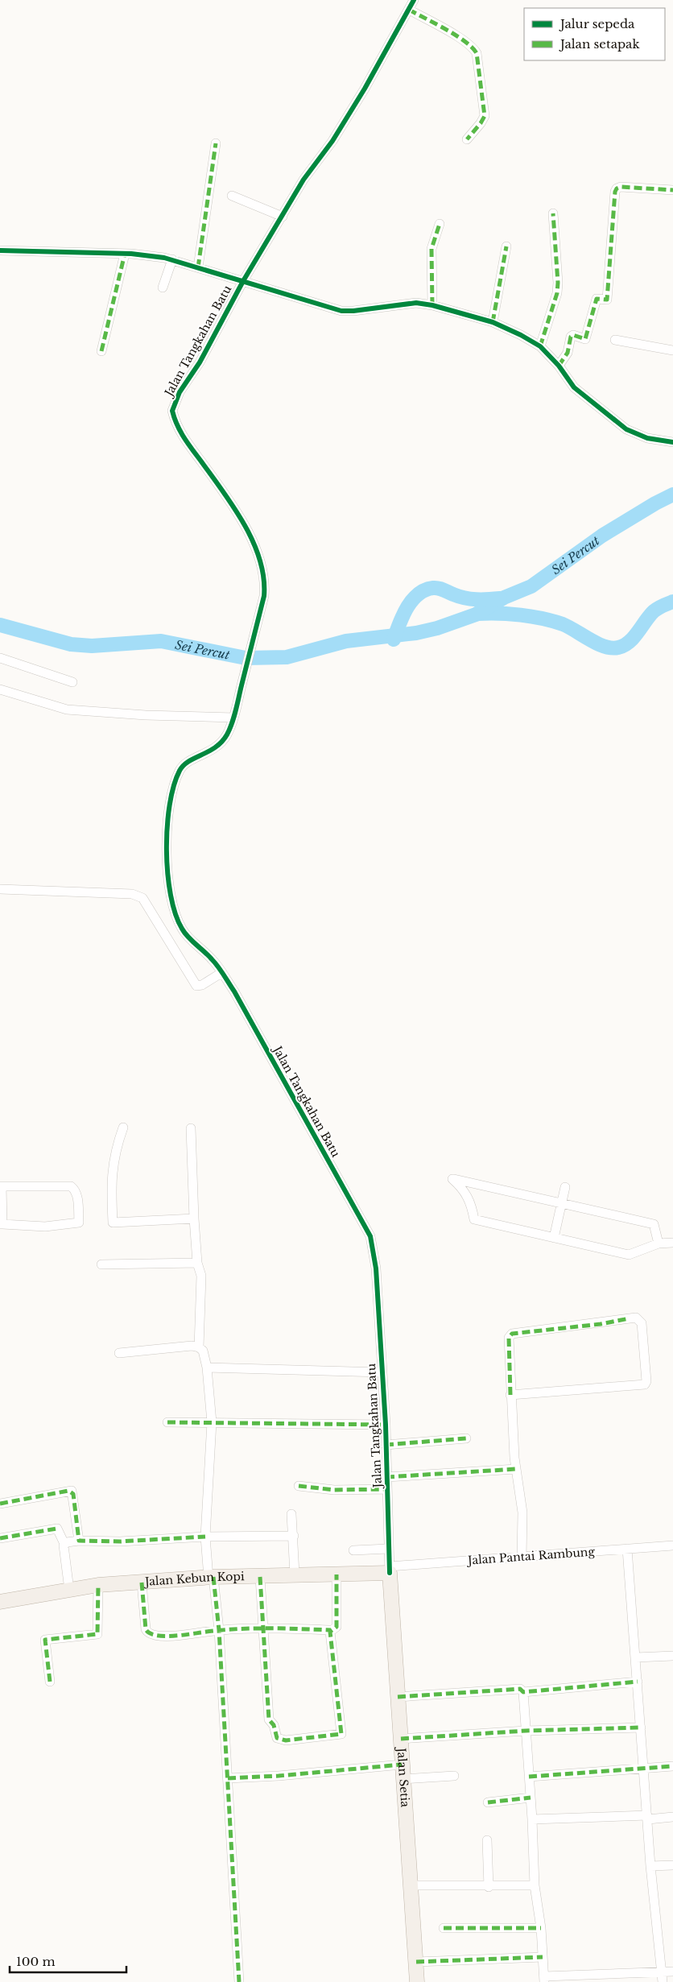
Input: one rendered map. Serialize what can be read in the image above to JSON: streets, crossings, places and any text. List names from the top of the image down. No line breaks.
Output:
{"streets":{"main road":["Jalan Kebun Kopi","Jalan Setia"],"street":["Jalan Tangkahan Batu","Jalan Pantai Rambung"]},"crossings":[["Jalan Tangkahan Batu","Jalan Pantai Rambung"],["Jalan Tangkahan Batu","Jalan Kebun Kopi"],["Jalan Tangkahan Batu","Jalan Setia"],["Jalan Pantai Rambung","Jalan Kebun Kopi"],["Jalan Pantai Rambung","Jalan Setia"],["Jalan Kebun Kopi","Jalan Setia"]],"water":["Sei Percut"],"legend":["Jalur sepeda","Jalan setapak"],"scale_bar":"100 m"}
